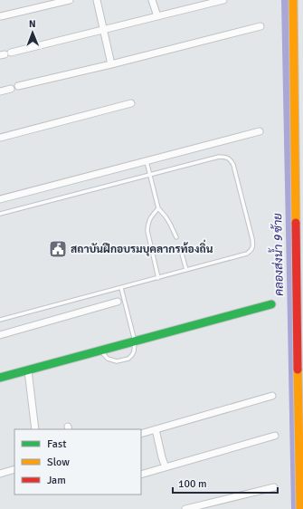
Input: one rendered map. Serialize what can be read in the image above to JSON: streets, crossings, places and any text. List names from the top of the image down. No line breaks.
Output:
{"water":["คลองส่งน้ำ 9 ซ้าย"],"places":{"public building":["สถาบันฝึกอบรมบุคลากรท้องถิ่น"]},"legend":["Fast","Slow","Jam"],"scale_bar":"100 m","north":"top"}
